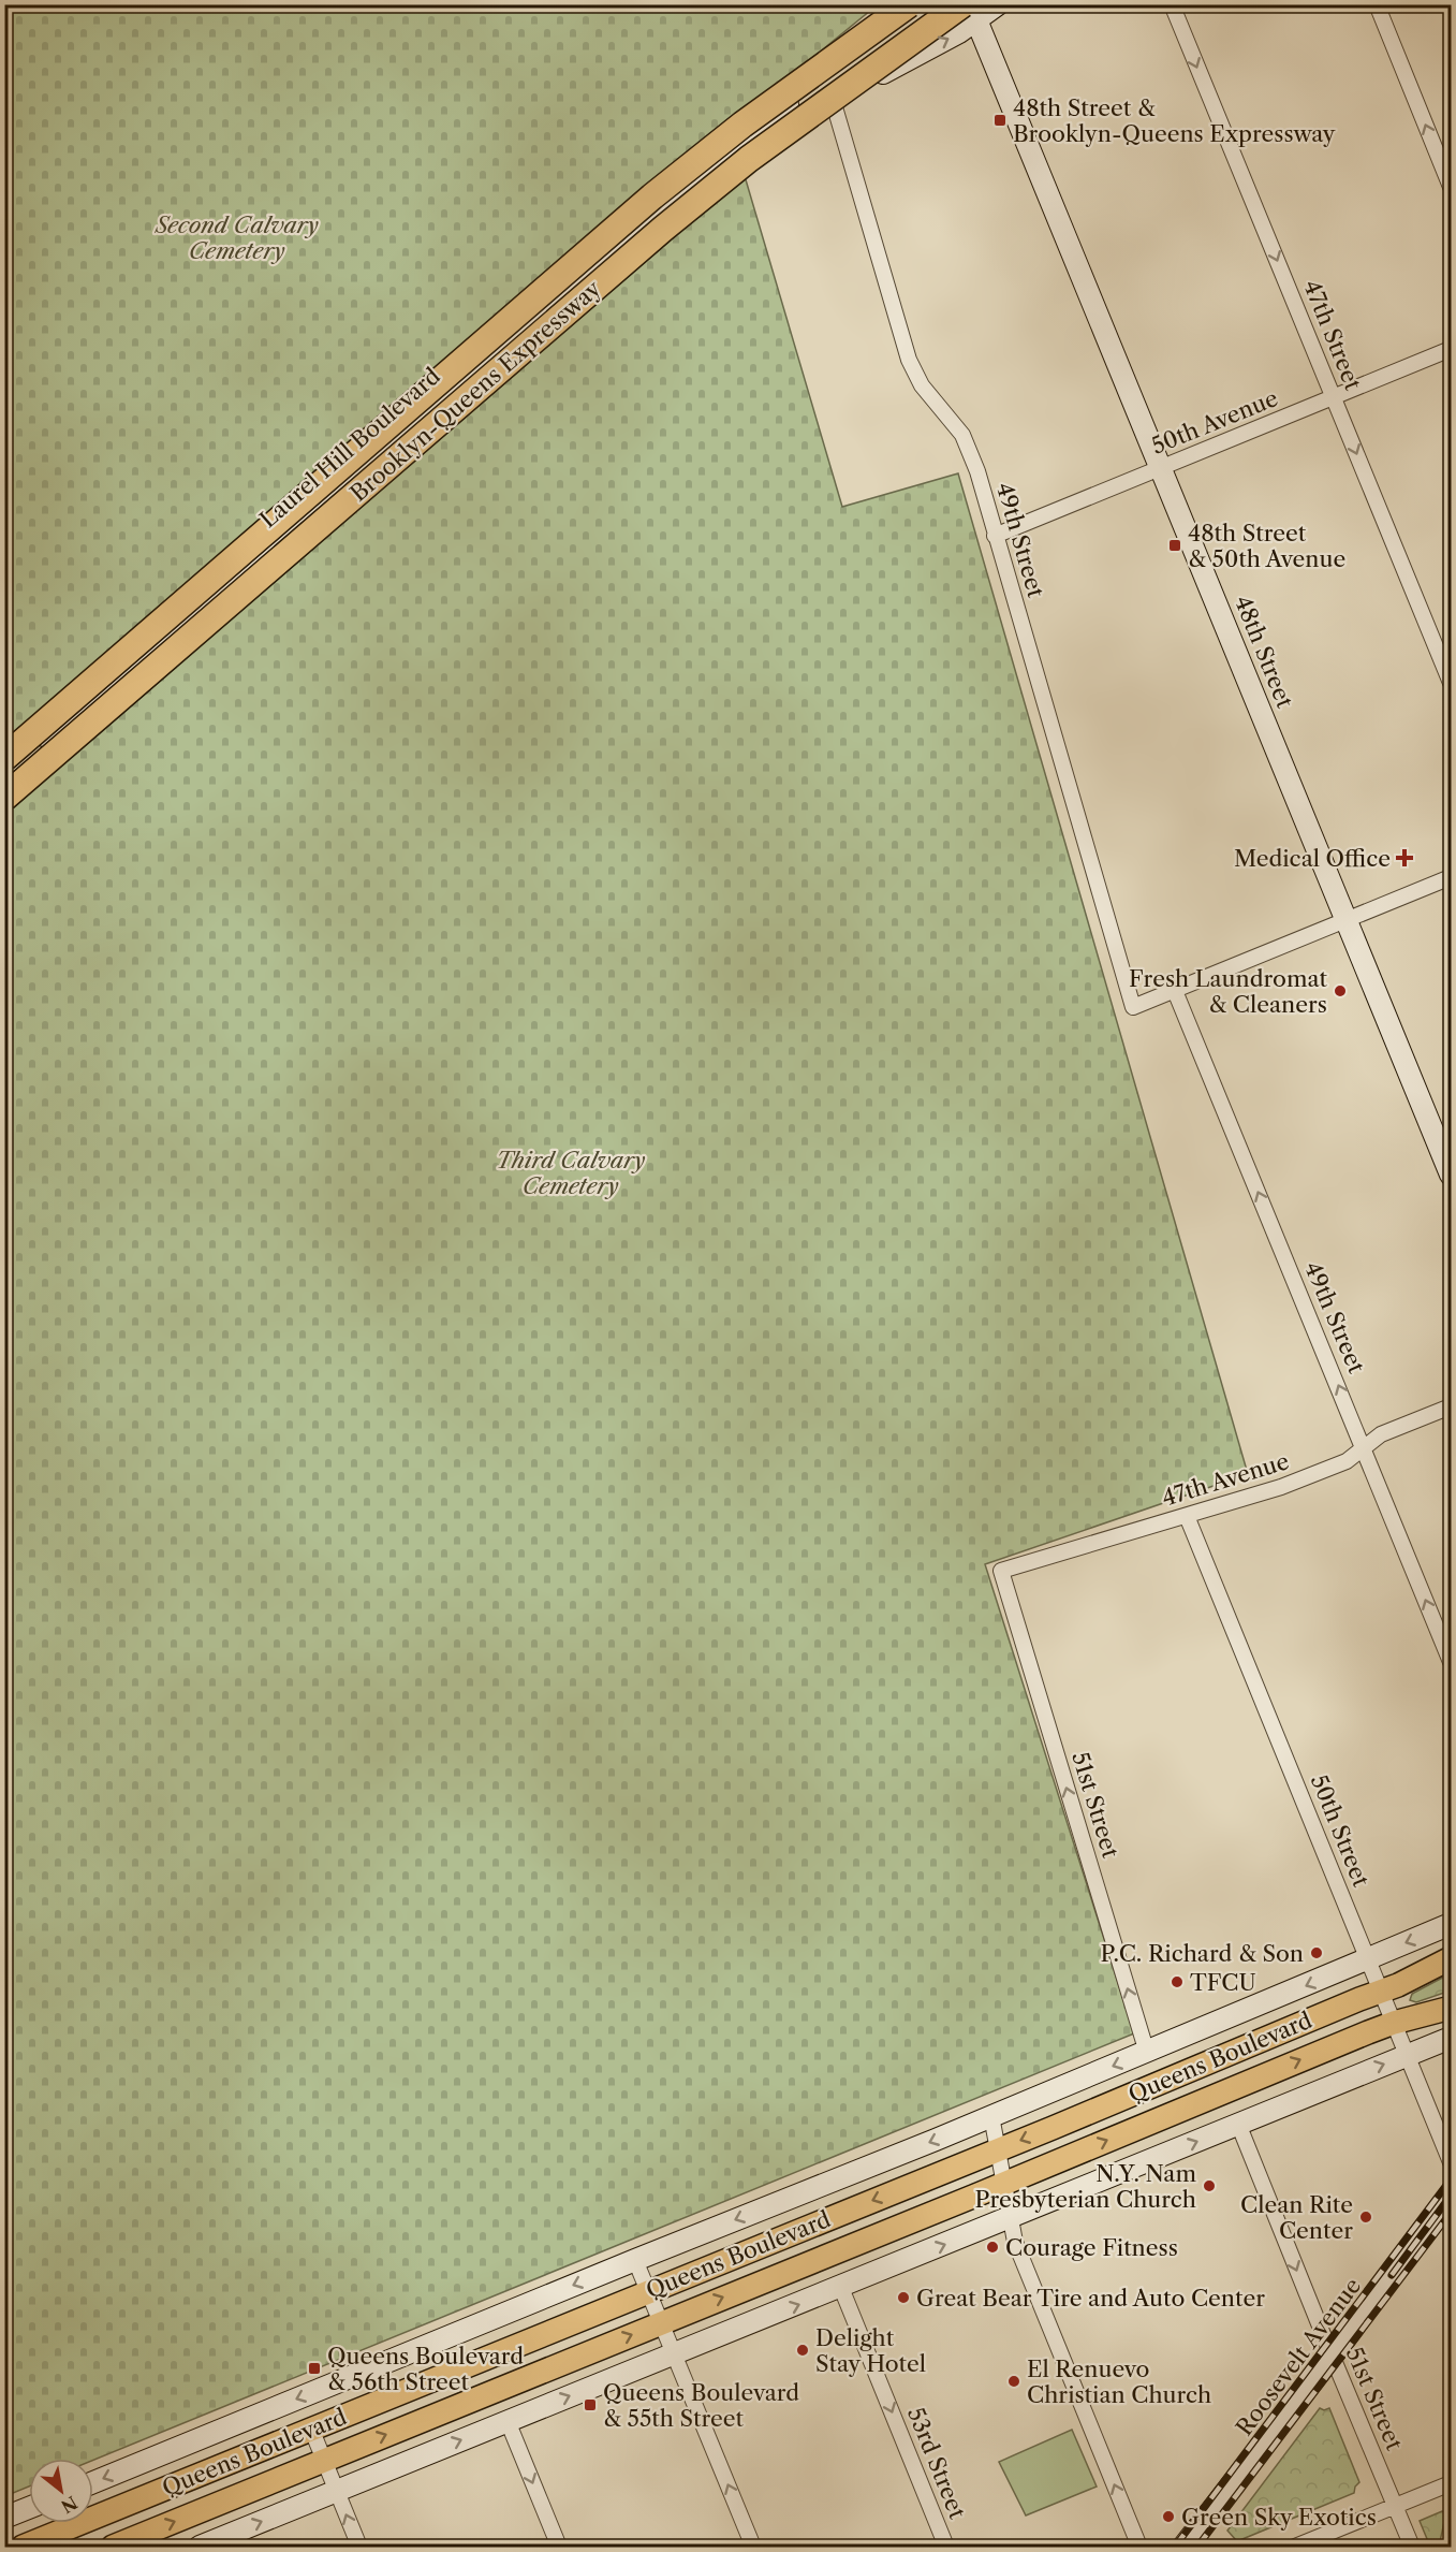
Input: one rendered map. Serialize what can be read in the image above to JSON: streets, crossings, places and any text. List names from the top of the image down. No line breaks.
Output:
{"streets":{"highway":["Brooklyn-Queens Expressway"],"main road":["Queens Boulevard"],"street":["47th Street","50th Avenue","Laurel Hill Boulevard","49th Street","48th Street","47th Avenue","51st Street","50th Street","Roosevelt Avenue","53rd Street"]},"crossings":[["47th Street","50th Avenue"],["Brooklyn-Queens Expressway","Laurel Hill Boulevard"],["Brooklyn-Queens Expressway","48th Street"],["50th Avenue","49th Street"],["50th Avenue","48th Street"],["Laurel Hill Boulevard","49th Street"],["Laurel Hill Boulevard","48th Street"],["49th Street","47th Avenue"],["47th Avenue","51st Street"],["47th Avenue","50th Street"],["51st Street","Queens Boulevard"],["51st Street","Roosevelt Avenue"],["50th Street","Queens Boulevard"]],"one_way":["47th Street","49th Street","53rd Street"],"parks":["Second Calvary Cemetery","Third Calvary Cemetery"],"places":{"transit":["48th Street & Brooklyn-Queens Expressway","48th Street & 50th Avenue","Queens Boulevard & 56th Street","Queens Boulevard & 55th Street"],"health":["Medical Office"],"other":["Fresh Laundromat & Cleaners","P.C. Richard & Son","TFCU","N.Y. Nam Presbyterian Church","Clean Rite Center","Courage Fitness","Great Bear Tire and Auto Center","Delight Stay Hotel","El Renuevo Christian Church","Green Sky Exotics"]},"north":"bottom right"}
